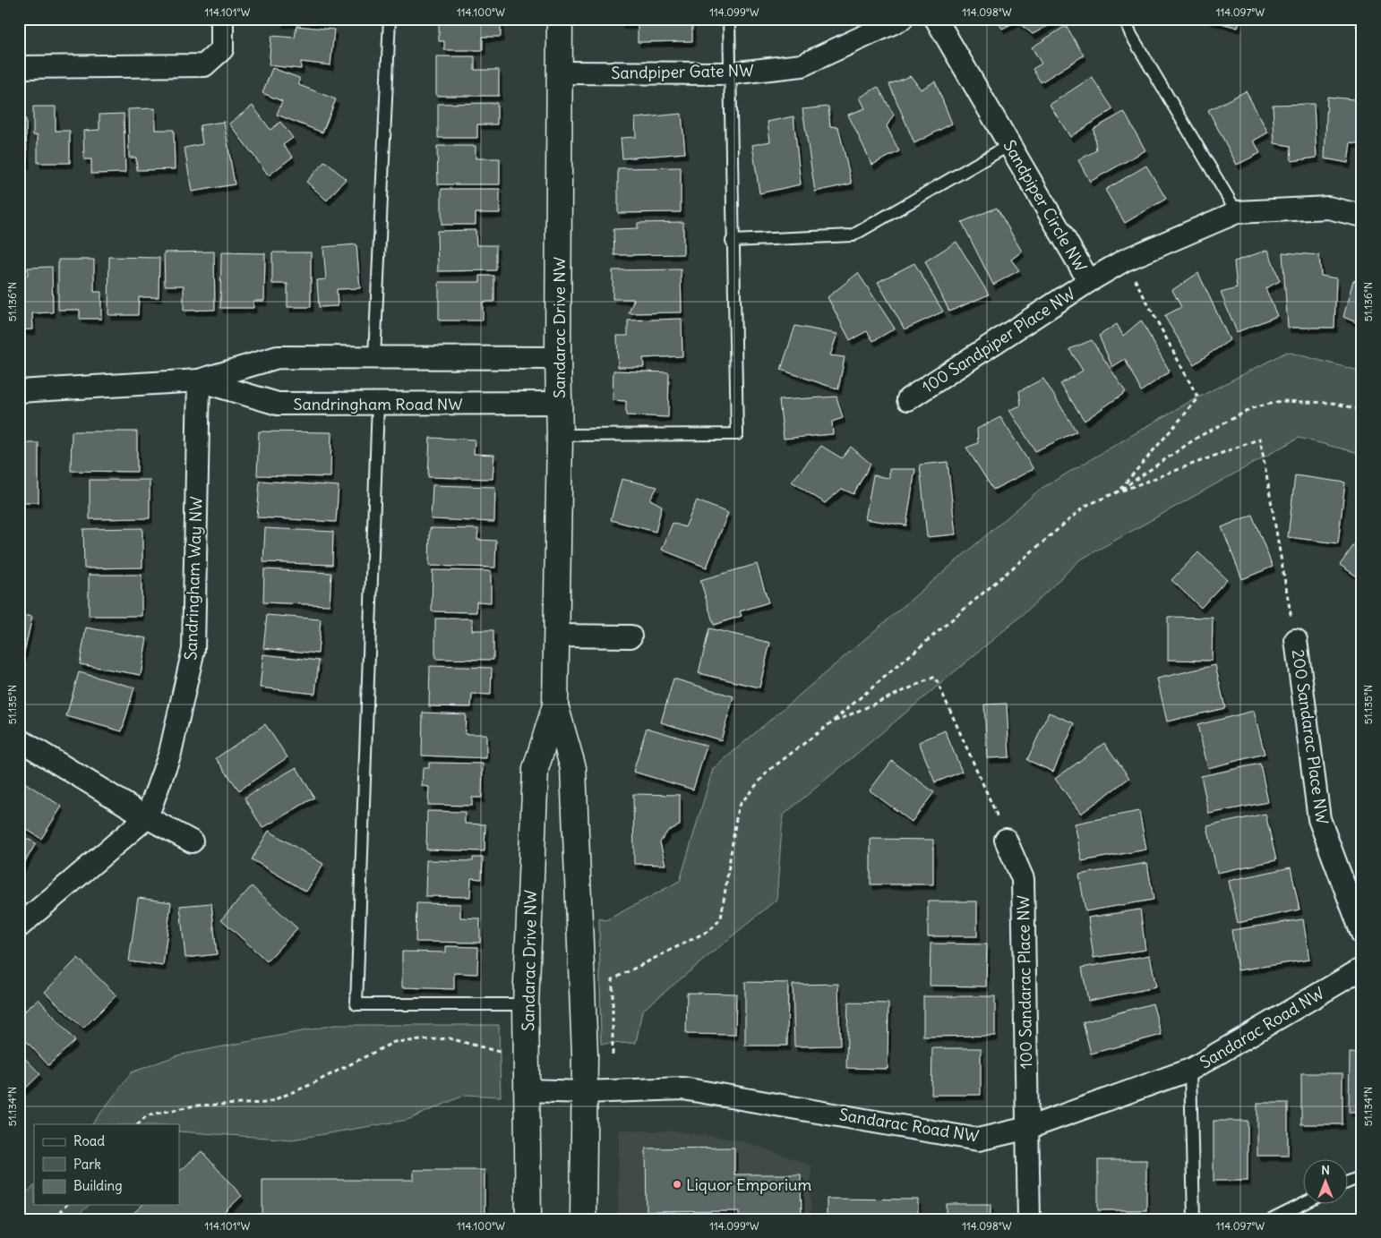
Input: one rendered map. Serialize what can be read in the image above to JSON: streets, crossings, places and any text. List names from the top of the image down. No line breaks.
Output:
{"streets":{"street":["Sandpiper Gate NW","Sandpiper Circle NW","Sandarac Drive NW","100 Sandpiper Place NW","Sandringham Road NW","Sandringham Way NW","200 Sandarac Place NW","100 Sandarac Place NW","Sandarac Road NW"]},"crossings":[["Sandpiper Gate NW","Sandarac Drive NW"],["Sandpiper Circle NW","100 Sandpiper Place NW"],["Sandarac Drive NW","Sandringham Road NW"],["Sandarac Drive NW","Sandarac Road NW"],["Sandringham Road NW","Sandringham Way NW"],["100 Sandarac Place NW","Sandarac Road NW"]],"places":["Liquor Emporium"],"legend":["Road","Park","Building"],"north":"top","coordinates":["114.101°W","114.100°W","114.099°W","114.098°W","114.097°W","51.136°N","51.135°N","51.134°N"]}
